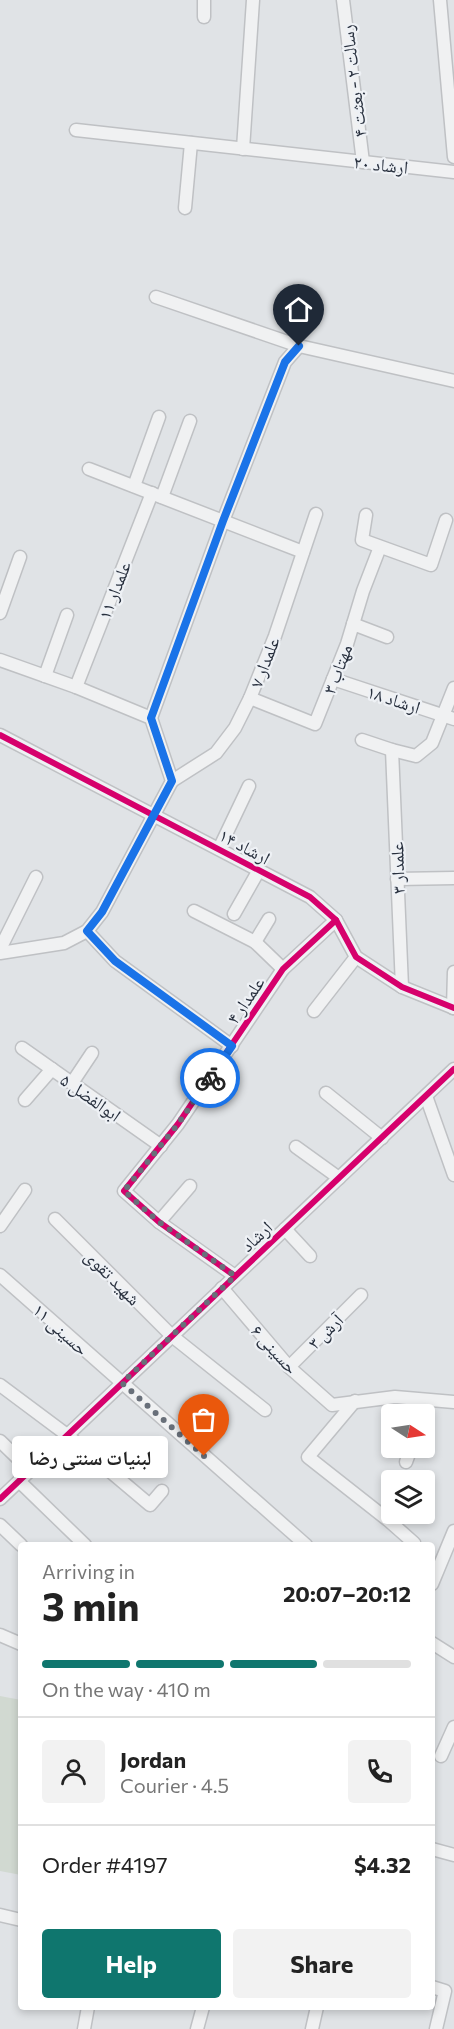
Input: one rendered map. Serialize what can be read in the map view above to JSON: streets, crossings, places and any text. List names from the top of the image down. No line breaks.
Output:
{"streets":{"street":["رسالت ۲ - بعثت ۴","ارشاد ۲۰","علمدار ۱۱","علمدار ۷","مهتاب ۳","ارشاد ۱۸","ارشاد ۱۴","علمدار ۳","علمدار ۴","ابوالفضل ۵","ارشاد","شهید تقوی","حسینی ۱۱","آرش ۳","حسینی ۶"]},"crossings":[["رسالت ۲ - بعثت ۴","ارشاد ۲۰"],["علمدار ۷","مهتاب ۳"],["مهتاب ۳","ارشاد ۱۸"],["ارشاد ۱۴","علمدار ۳"],["ارشاد ۱۴","علمدار ۴"],["علمدار ۴","ابوالفضل ۵"],["ارشاد","شهید تقوی"],["ارشاد","حسینی ۱۱"],["ارشاد","حسینی ۶"],["آرش ۳","حسینی ۶"]],"places":["لبنیات سنتی رضا"],"north":"right","page":{"bubble":"لبنیات سنتی رضا","heading":["3 min","Arriving in","20:07–20:12"],"panel":["Jordan","Courier · 4.5","Order #4197","$4.32"],"bar":"On the way · 410 m","buttons":["Help","Share"]}}
